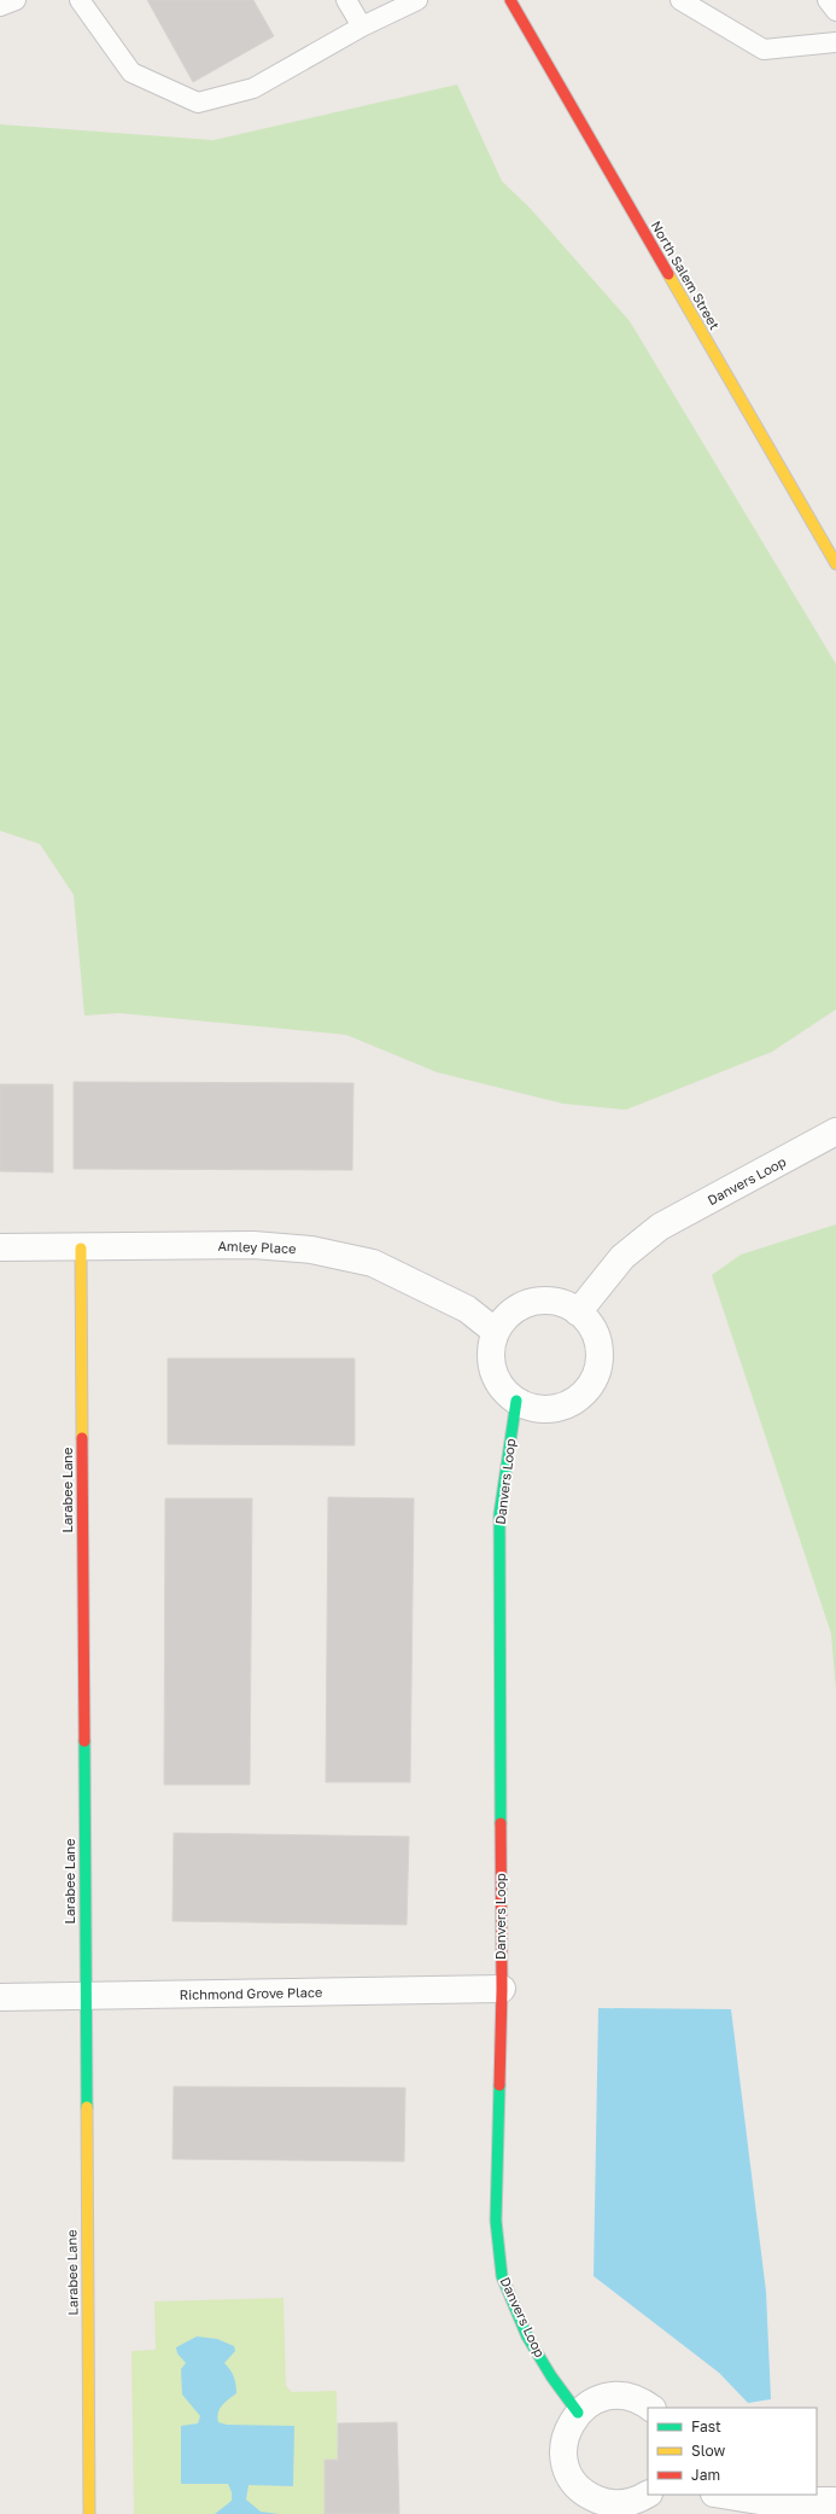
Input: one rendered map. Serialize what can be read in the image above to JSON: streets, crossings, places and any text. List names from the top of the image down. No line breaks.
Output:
{"streets":{"street":["North Salem Street","Danvers Loop","Amley Place","Larabee Lane","Richmond Grove Place"]},"crossings":[["Danvers Loop","Amley Place"],["Danvers Loop","Richmond Grove Place"],["Amley Place","Larabee Lane"],["Larabee Lane","Richmond Grove Place"]],"legend":["Fast","Slow","Jam"]}
